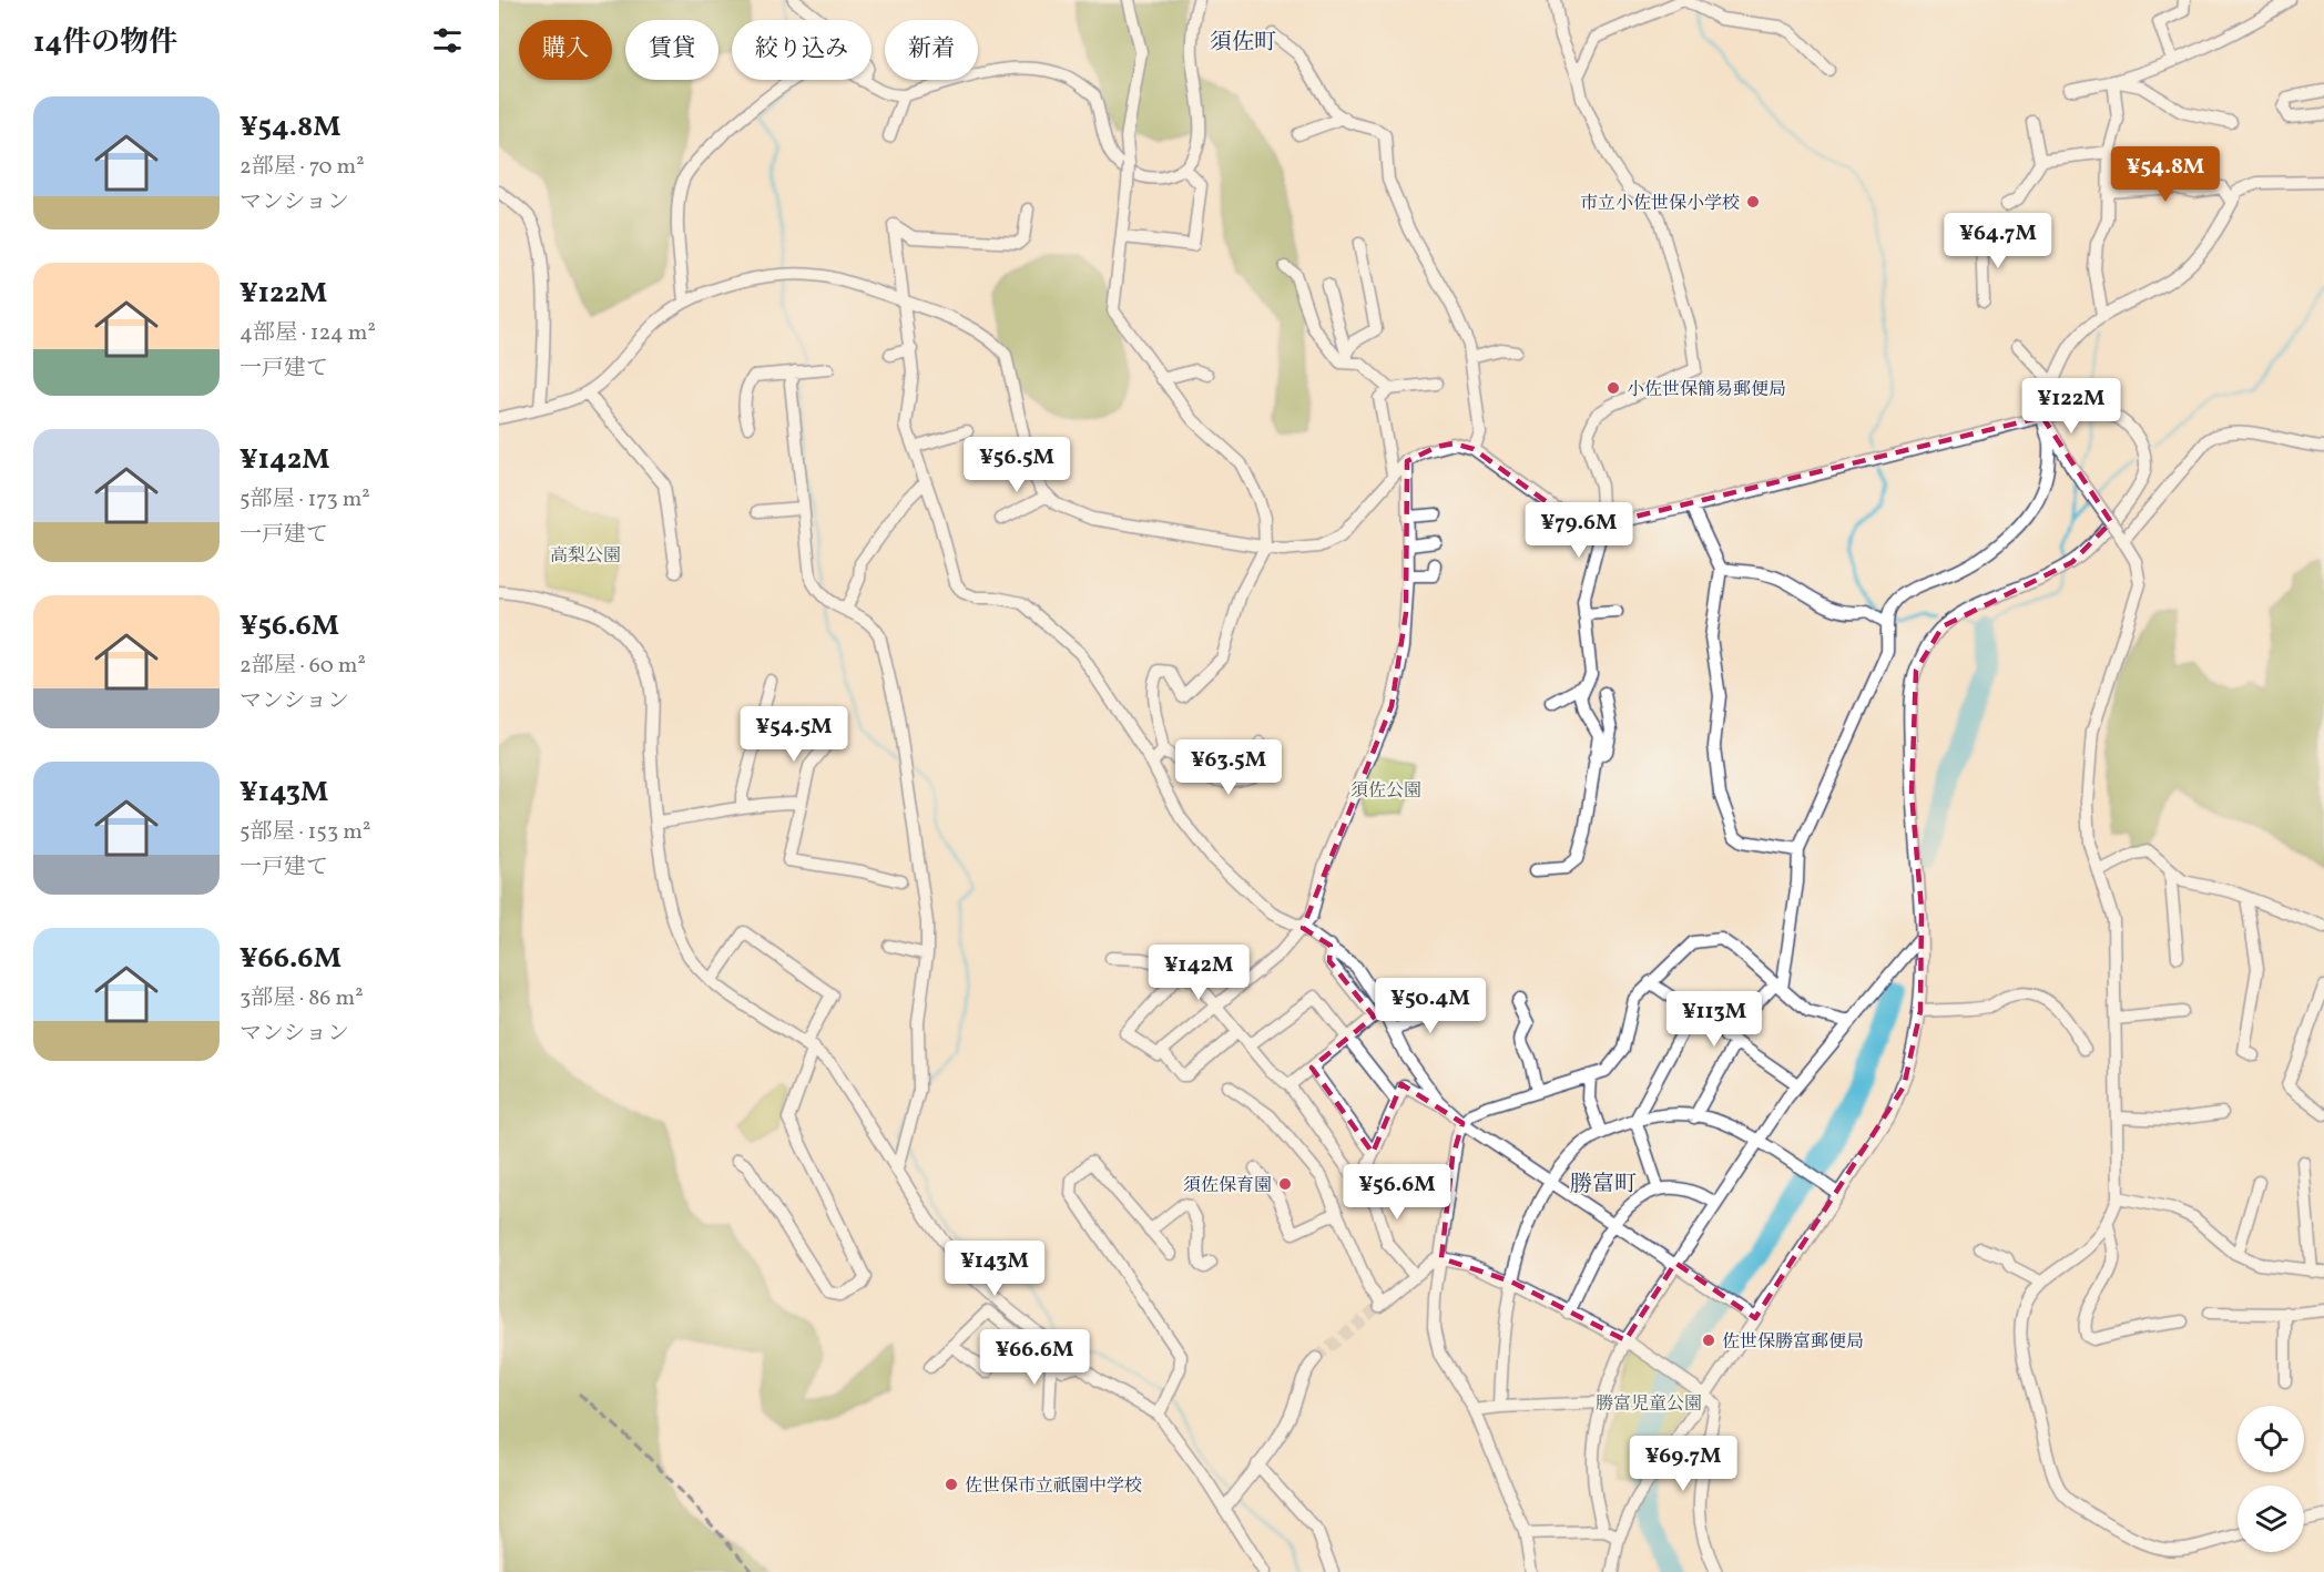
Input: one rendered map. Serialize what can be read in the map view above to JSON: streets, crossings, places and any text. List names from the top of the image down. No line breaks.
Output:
{"districts":["須佐町","勝富町"],"parks":["高梨公園","須佐公園","勝富児童公園"],"places":["市立小佐世保小学校","小佐世保簡易郵便局","須佐保育園","佐世保勝富郵便局","佐世保市立祇園中学校"],"page":{"heading":"14件の物件","chip":["購入","賃貸","絞り込み","新着"],"list":[{"name":"¥54.8M","note":"2部屋 · 70 m² · マンション"},{"name":"¥122M","note":"4部屋 · 124 m² · 一戸建て"},{"name":"¥142M","note":"5部屋 · 173 m² · 一戸建て"},{"name":"¥56.6M","note":"2部屋 · 60 m² · マンション"},{"name":"¥143M","note":"5部屋 · 153 m² · 一戸建て"},{"name":"¥66.6M","note":"3部屋 · 86 m² · マンション"}],"price":["¥54.8M","¥64.7M","¥122M","¥56.5M","¥79.6M","¥54.5M","¥63.5M","¥142M","¥50.4M","¥113M","¥56.6M","¥143M","¥66.6M","¥69.7M"]}}
